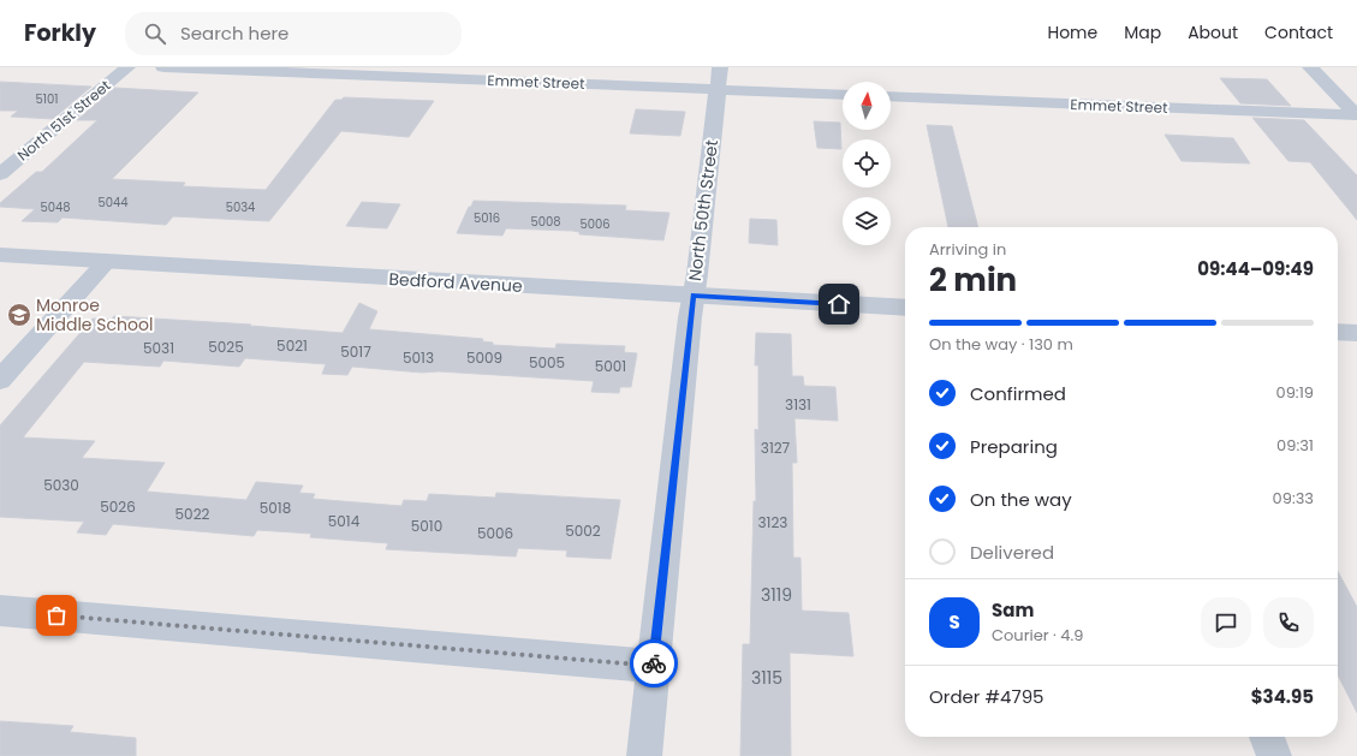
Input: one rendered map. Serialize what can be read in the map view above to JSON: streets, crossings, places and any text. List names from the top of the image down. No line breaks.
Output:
{"streets":{"street":["Emmet Street","North 51st Street","North 50th Street","Bedford Avenue"]},"crossings":[["Emmet Street","North 50th Street"],["North 50th Street","Bedford Avenue"]],"places":{"school or university":["Monroe Middle School"]},"house_numbers":["5101","5044","5048","5034","5016","5008","5006","5021","5025","5031","5017","5013","5009","5005","5001","3131","3127","5030","5026","5018","5022","5014","3123","5010","5002","5006","3119","3115"],"north":"top","page":{"header":"Forkly","search":"Search here","nav":["Home","Map","About","Contact"],"heading":["2 min","Arriving in","09:44–09:49"],"panel":["Sam","Courier · 4.9","Order #4795","$34.95"],"bar":"On the way · 130 m","list":[["Confirmed","09:19"],["Preparing","09:31"],["On the way","09:33"],"Delivered"],"round":"S"}}
